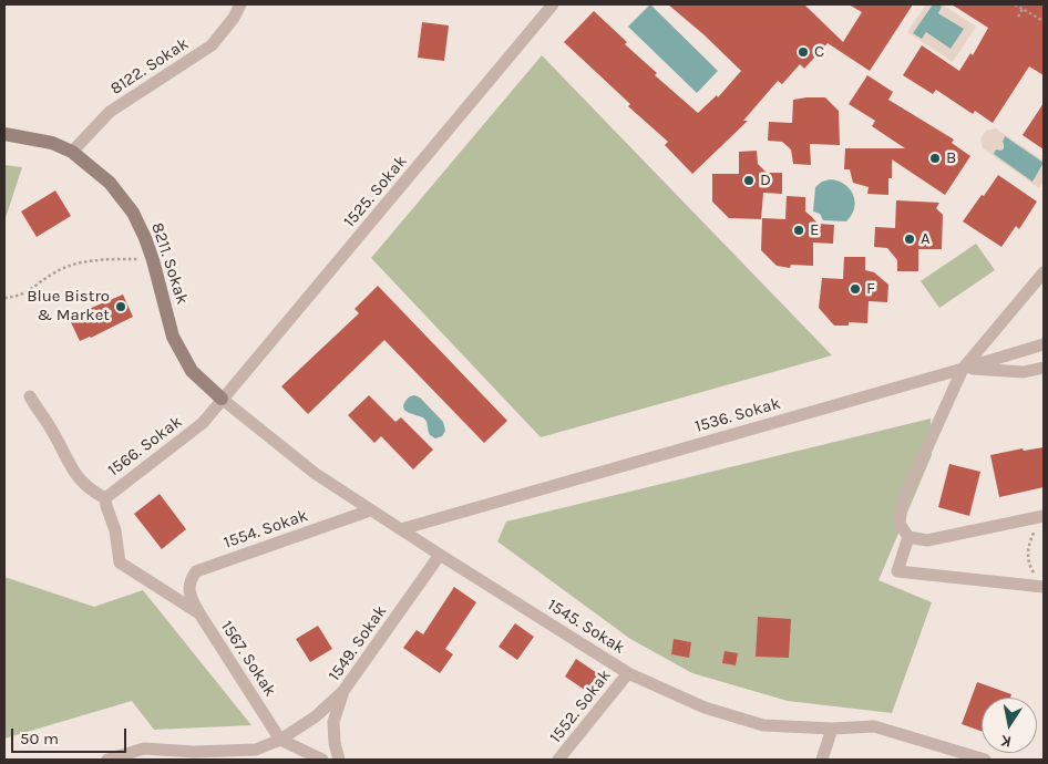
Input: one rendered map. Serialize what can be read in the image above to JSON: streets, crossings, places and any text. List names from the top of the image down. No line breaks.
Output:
{"streets":{"street":["8122. Sokak","1525. Sokak","8211. Sokak","1536. Sokak","1566. Sokak","1554. Sokak","1545. Sokak","1549. Sokak","1567. Sokak","1552. Sokak"]},"crossings":[["8122. Sokak","8211. Sokak"],["1525. Sokak","8211. Sokak"],["1525. Sokak","1566. Sokak"],["1525. Sokak","1545. Sokak"],["8211. Sokak","1566. Sokak"],["8211. Sokak","1545. Sokak"],["1536. Sokak","1545. Sokak"],["1566. Sokak","1545. Sokak"],["1566. Sokak","1567. Sokak"],["1554. Sokak","1545. Sokak"],["1554. Sokak","1567. Sokak"],["1545. Sokak","1549. Sokak"],["1545. Sokak","1552. Sokak"]],"places":["C","B","D","E","A","F","Blue Bistro & Market"],"scale_bar":"50 m","north":"bottom"}
